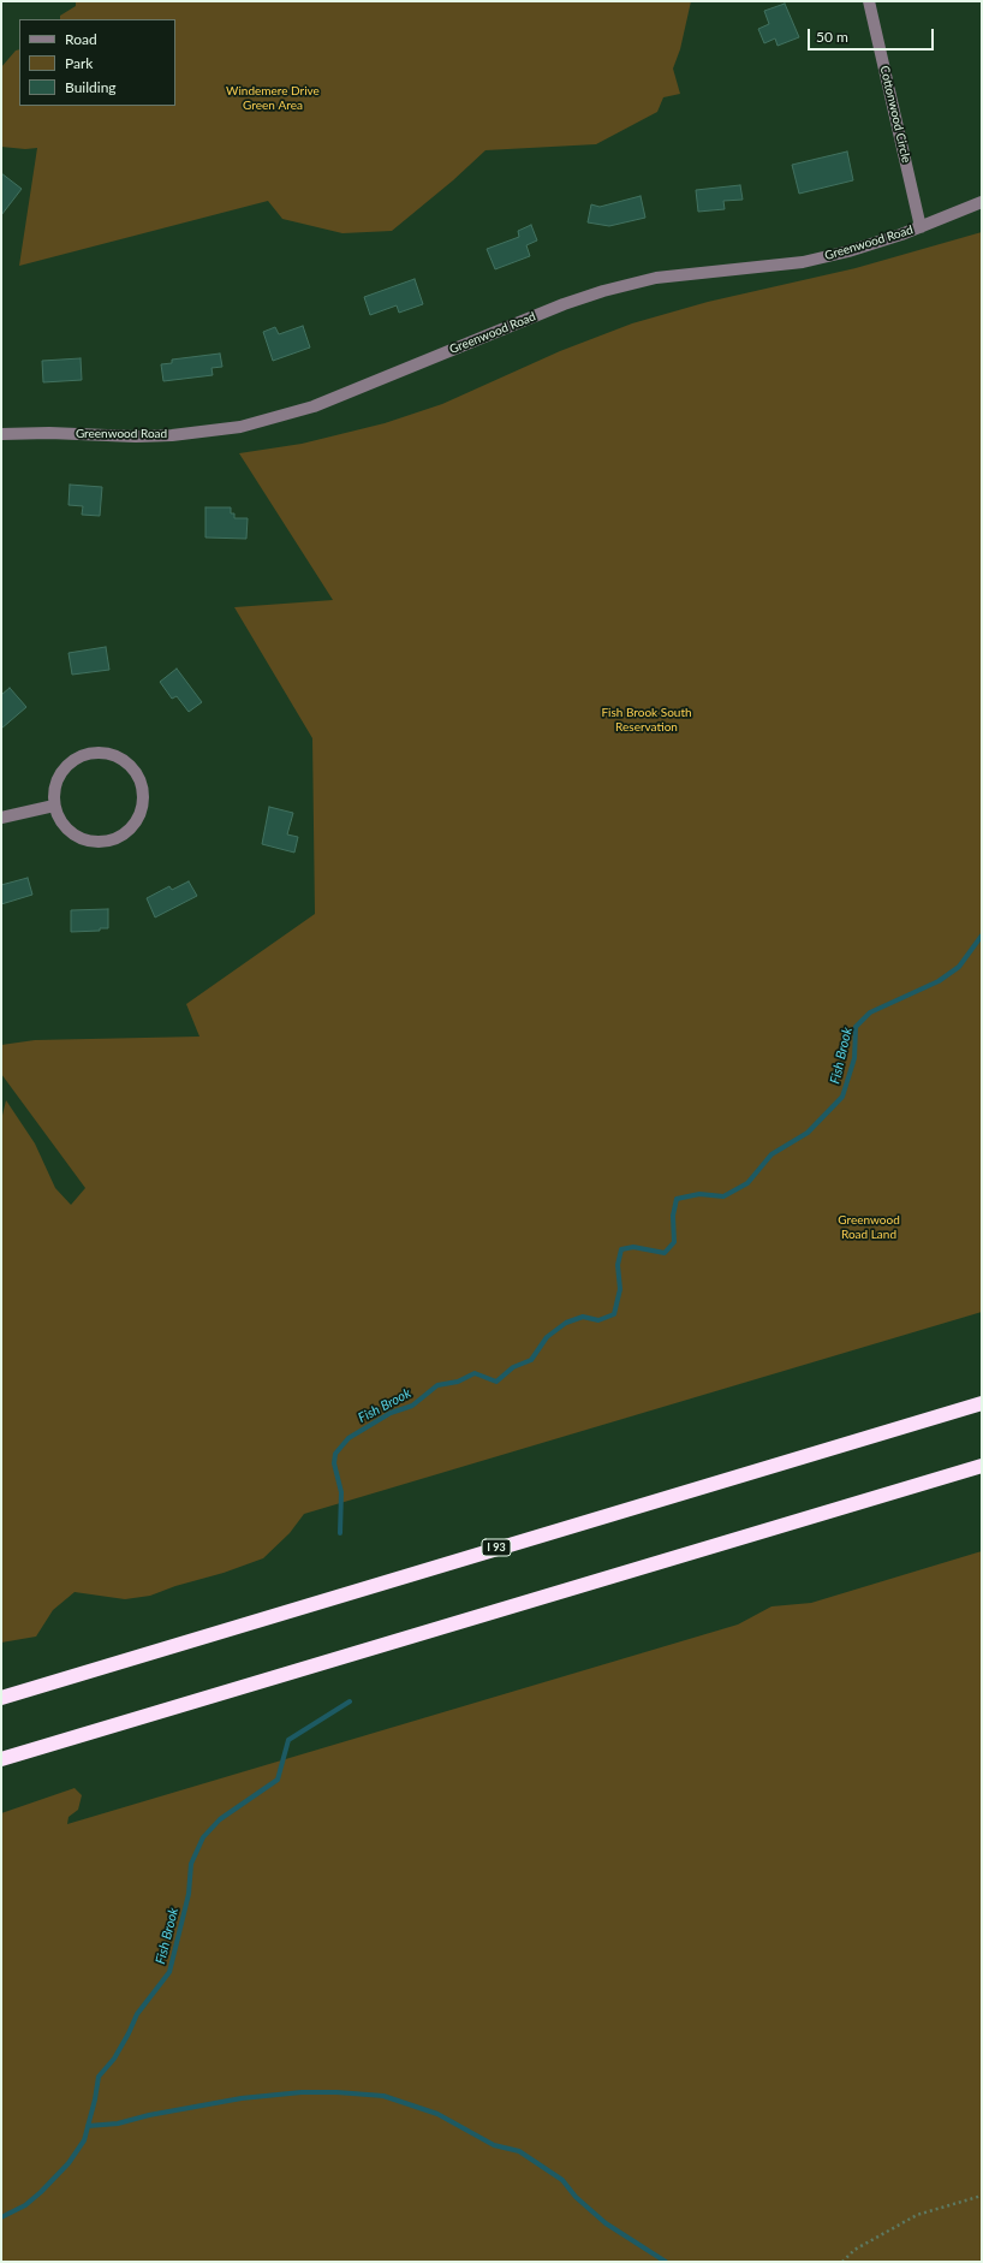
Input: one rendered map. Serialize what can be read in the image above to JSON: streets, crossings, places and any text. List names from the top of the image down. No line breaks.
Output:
{"streets":{"highway":["I 93"],"street":["Cottonwood Circle","Greenwood Road"]},"crossings":[["Cottonwood Circle","Greenwood Road"]],"water":["Fish Brook"],"parks":["Windemere Drive Green Area","Fish Brook South Reservation","Greenwood Road Land"],"legend":["Road","Park","Building"],"scale_bar":"50 m"}
